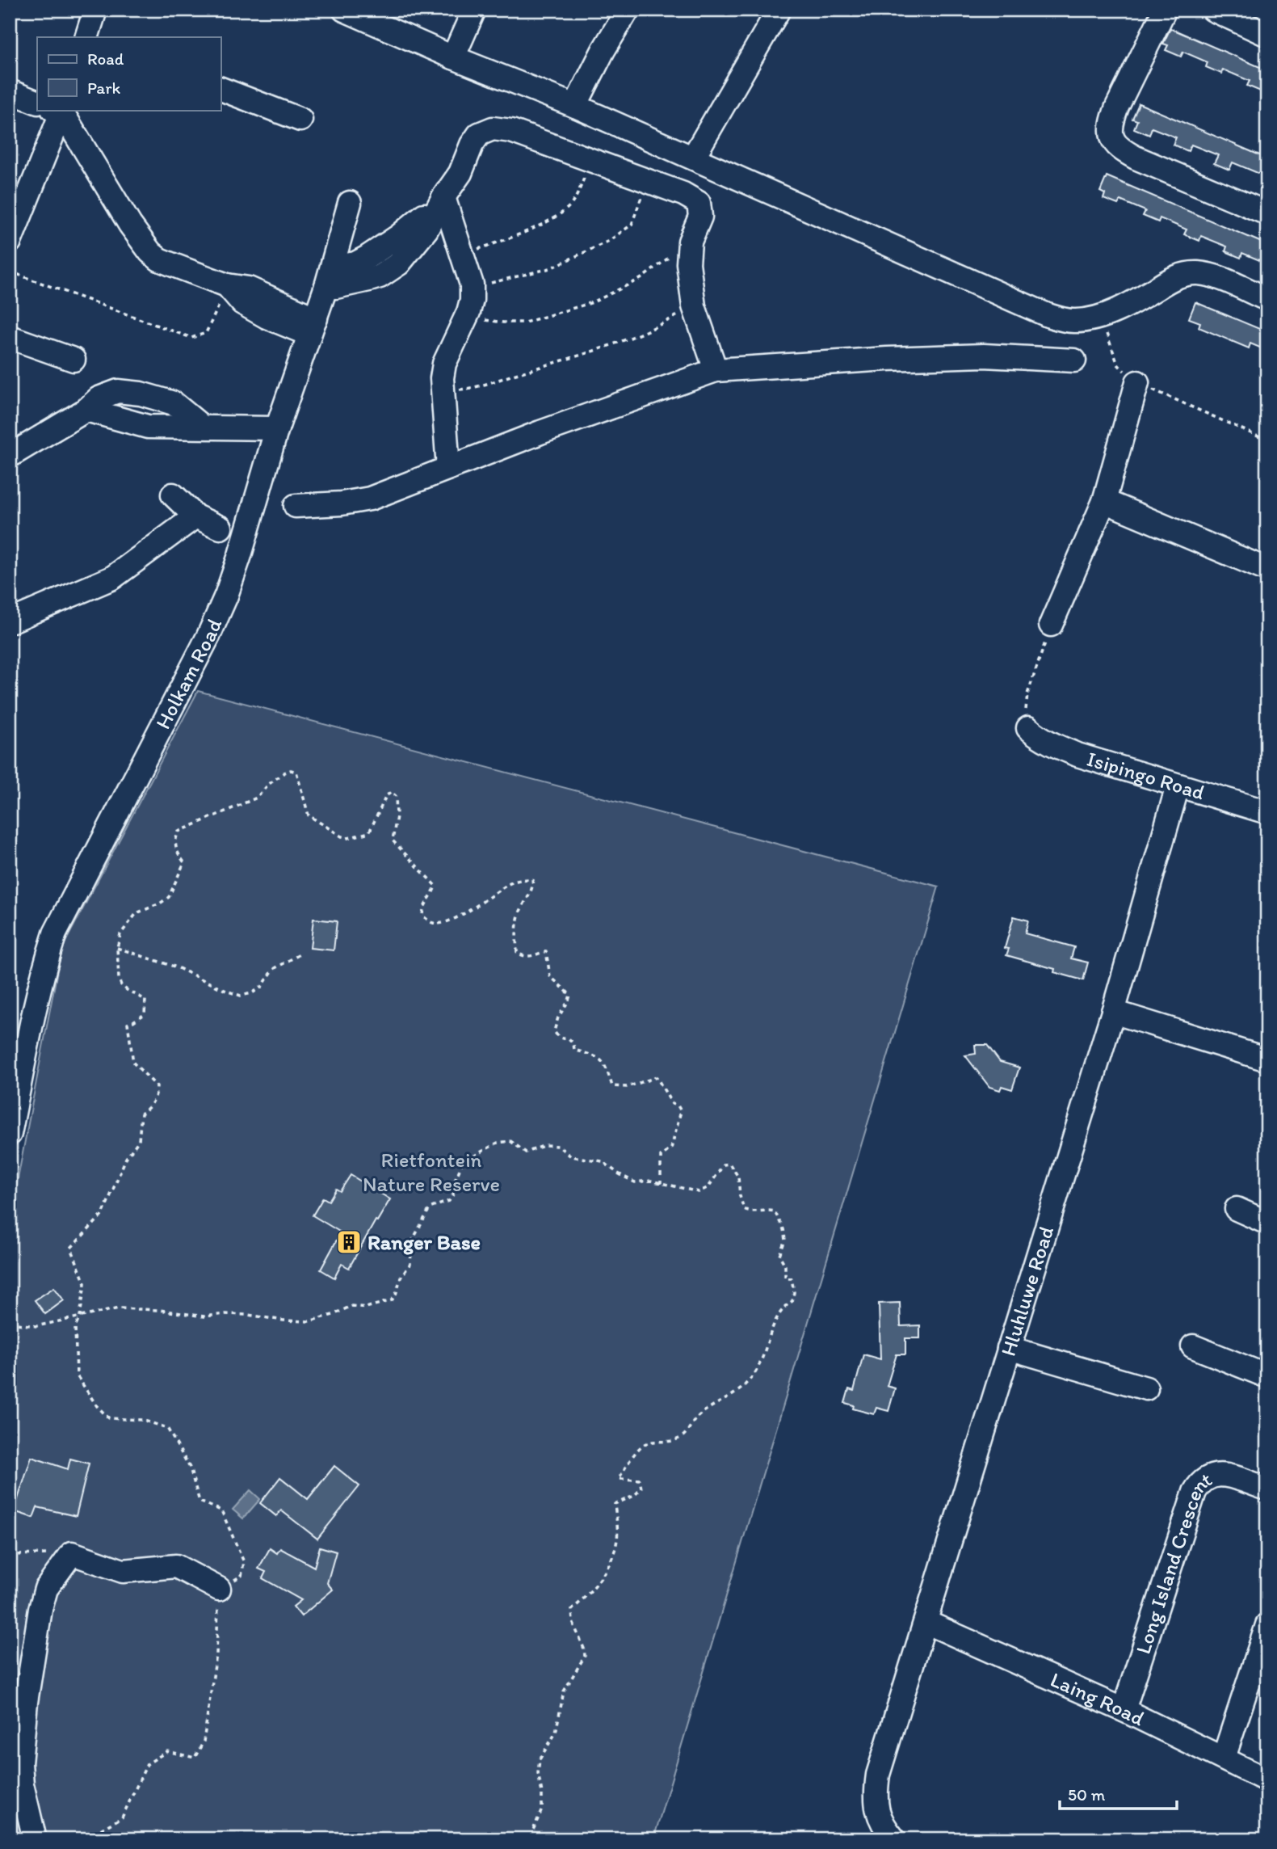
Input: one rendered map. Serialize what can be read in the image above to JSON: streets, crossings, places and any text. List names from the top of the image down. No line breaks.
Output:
{"streets":{"street":["Holkam Road","Isipingo Road","Hluhluwe Road","Long Island Crescent","Laing Road"]},"crossings":[["Isipingo Road","Hluhluwe Road"],["Hluhluwe Road","Laing Road"],["Long Island Crescent","Laing Road"]],"parks":["Rietfontein Nature Reserve"],"places":{"building":["Ranger Base"]},"legend":["Road","Park"],"scale_bar":"50 m"}
